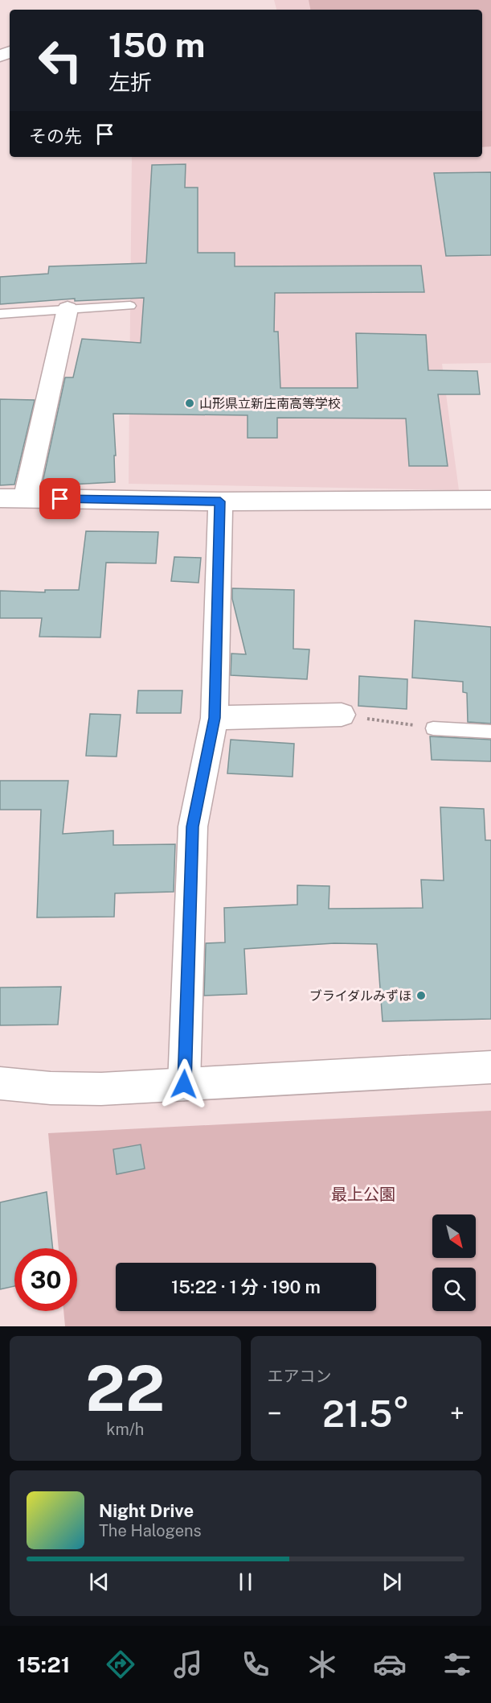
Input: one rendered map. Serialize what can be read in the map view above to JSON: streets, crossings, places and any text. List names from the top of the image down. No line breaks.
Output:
{"parks":["最上公園"],"places":["山形県立新庄南高等学校","ブライダルみずほ"],"north":"bottom right","page":{"turn":["150 m","左折"],"then":"その先","limit":"30","trip":"15:22 · 1 分 · 190 m","tile":[["22","km/h"],"エアコン"],"heat":["−","21.5°","+"],"song":["Night Drive","The Halogens"],"tabs":"15:21"}}
